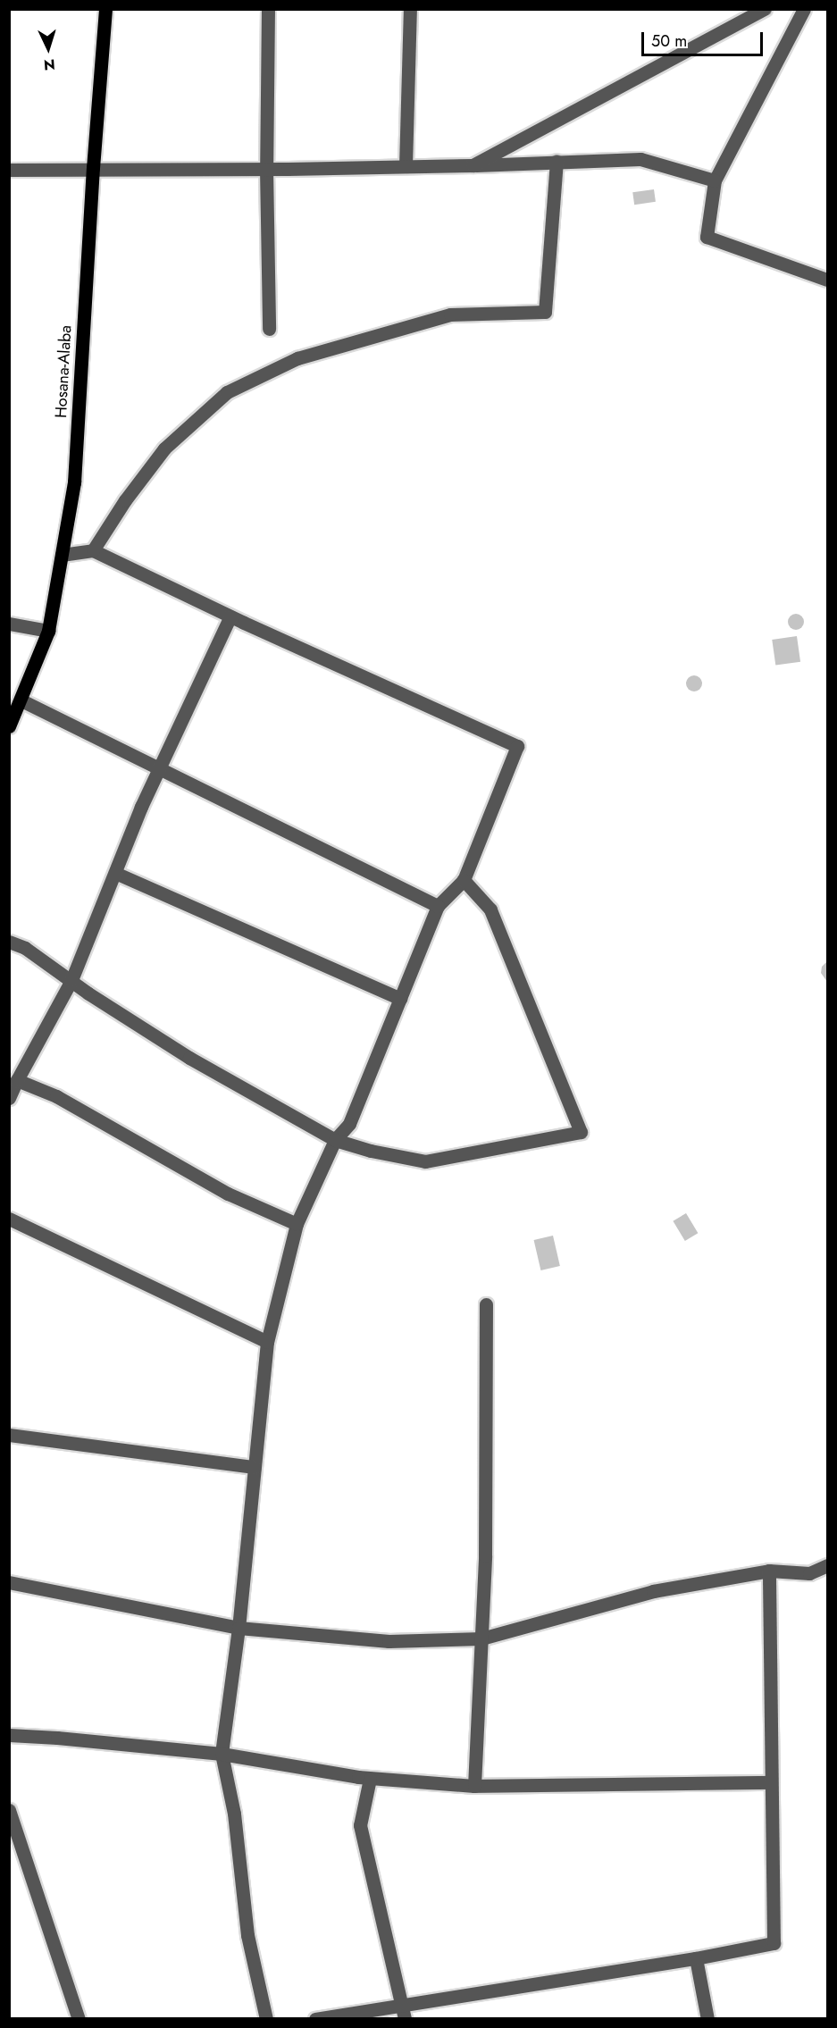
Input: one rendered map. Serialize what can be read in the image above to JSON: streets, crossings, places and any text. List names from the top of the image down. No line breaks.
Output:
{"streets":{"main road":["Hosana-Alaba"]},"scale_bar":"50 m","north":"bottom"}
